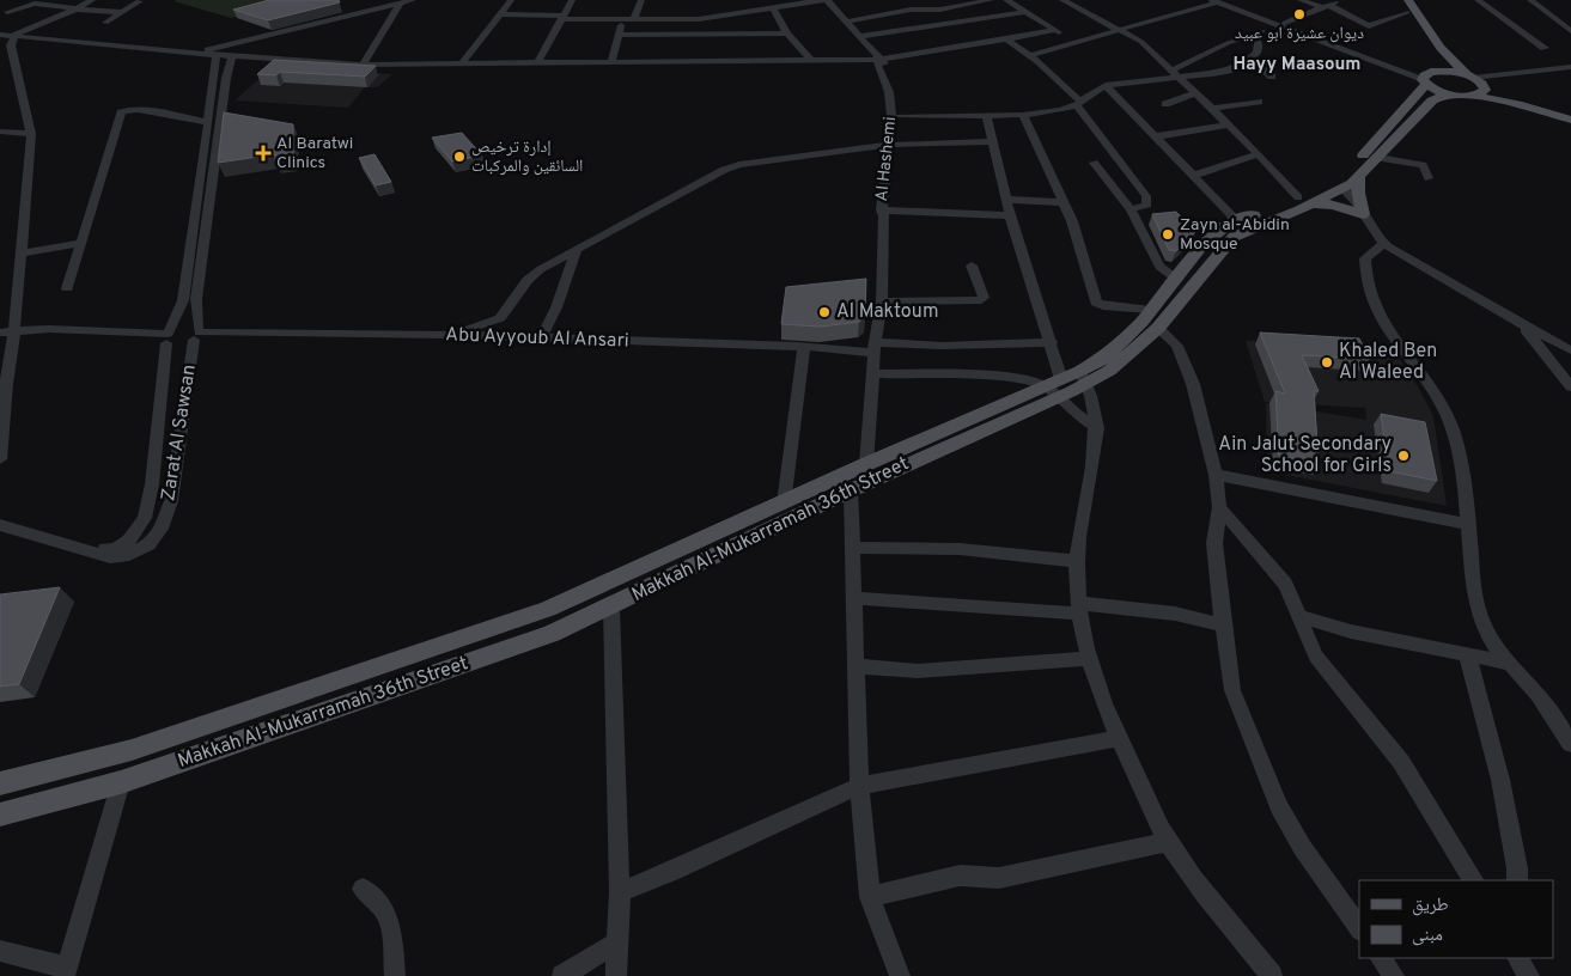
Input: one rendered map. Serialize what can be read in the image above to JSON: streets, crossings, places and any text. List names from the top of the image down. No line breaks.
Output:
{"streets":{"main road":["Makkah Al-Mukarramah 36th Street"],"street":["Al Hashemi","Abu Ayyoub Al Ansari","Zarat Al Sawsan"]},"crossings":[["Al Hashemi","Abu Ayyoub Al Ansari"],["Al Hashemi","Makkah Al-Mukarramah 36th Street"],["Abu Ayyoub Al Ansari","Zarat Al Sawsan"]],"districts":["Hayy Maasoum"],"places":{"other":["ديوان عشيرة ابو عبيد","إدارة ترخيص السائقين والمركبات","Zayn al-Abidin Mosque","Al Maktoum","Khaled Ben Al Waleed","Ain Jalut Secondary School for Girls"],"health":["Al Baratwi Clinics"]},"legend":["طريق","مبنى"]}
